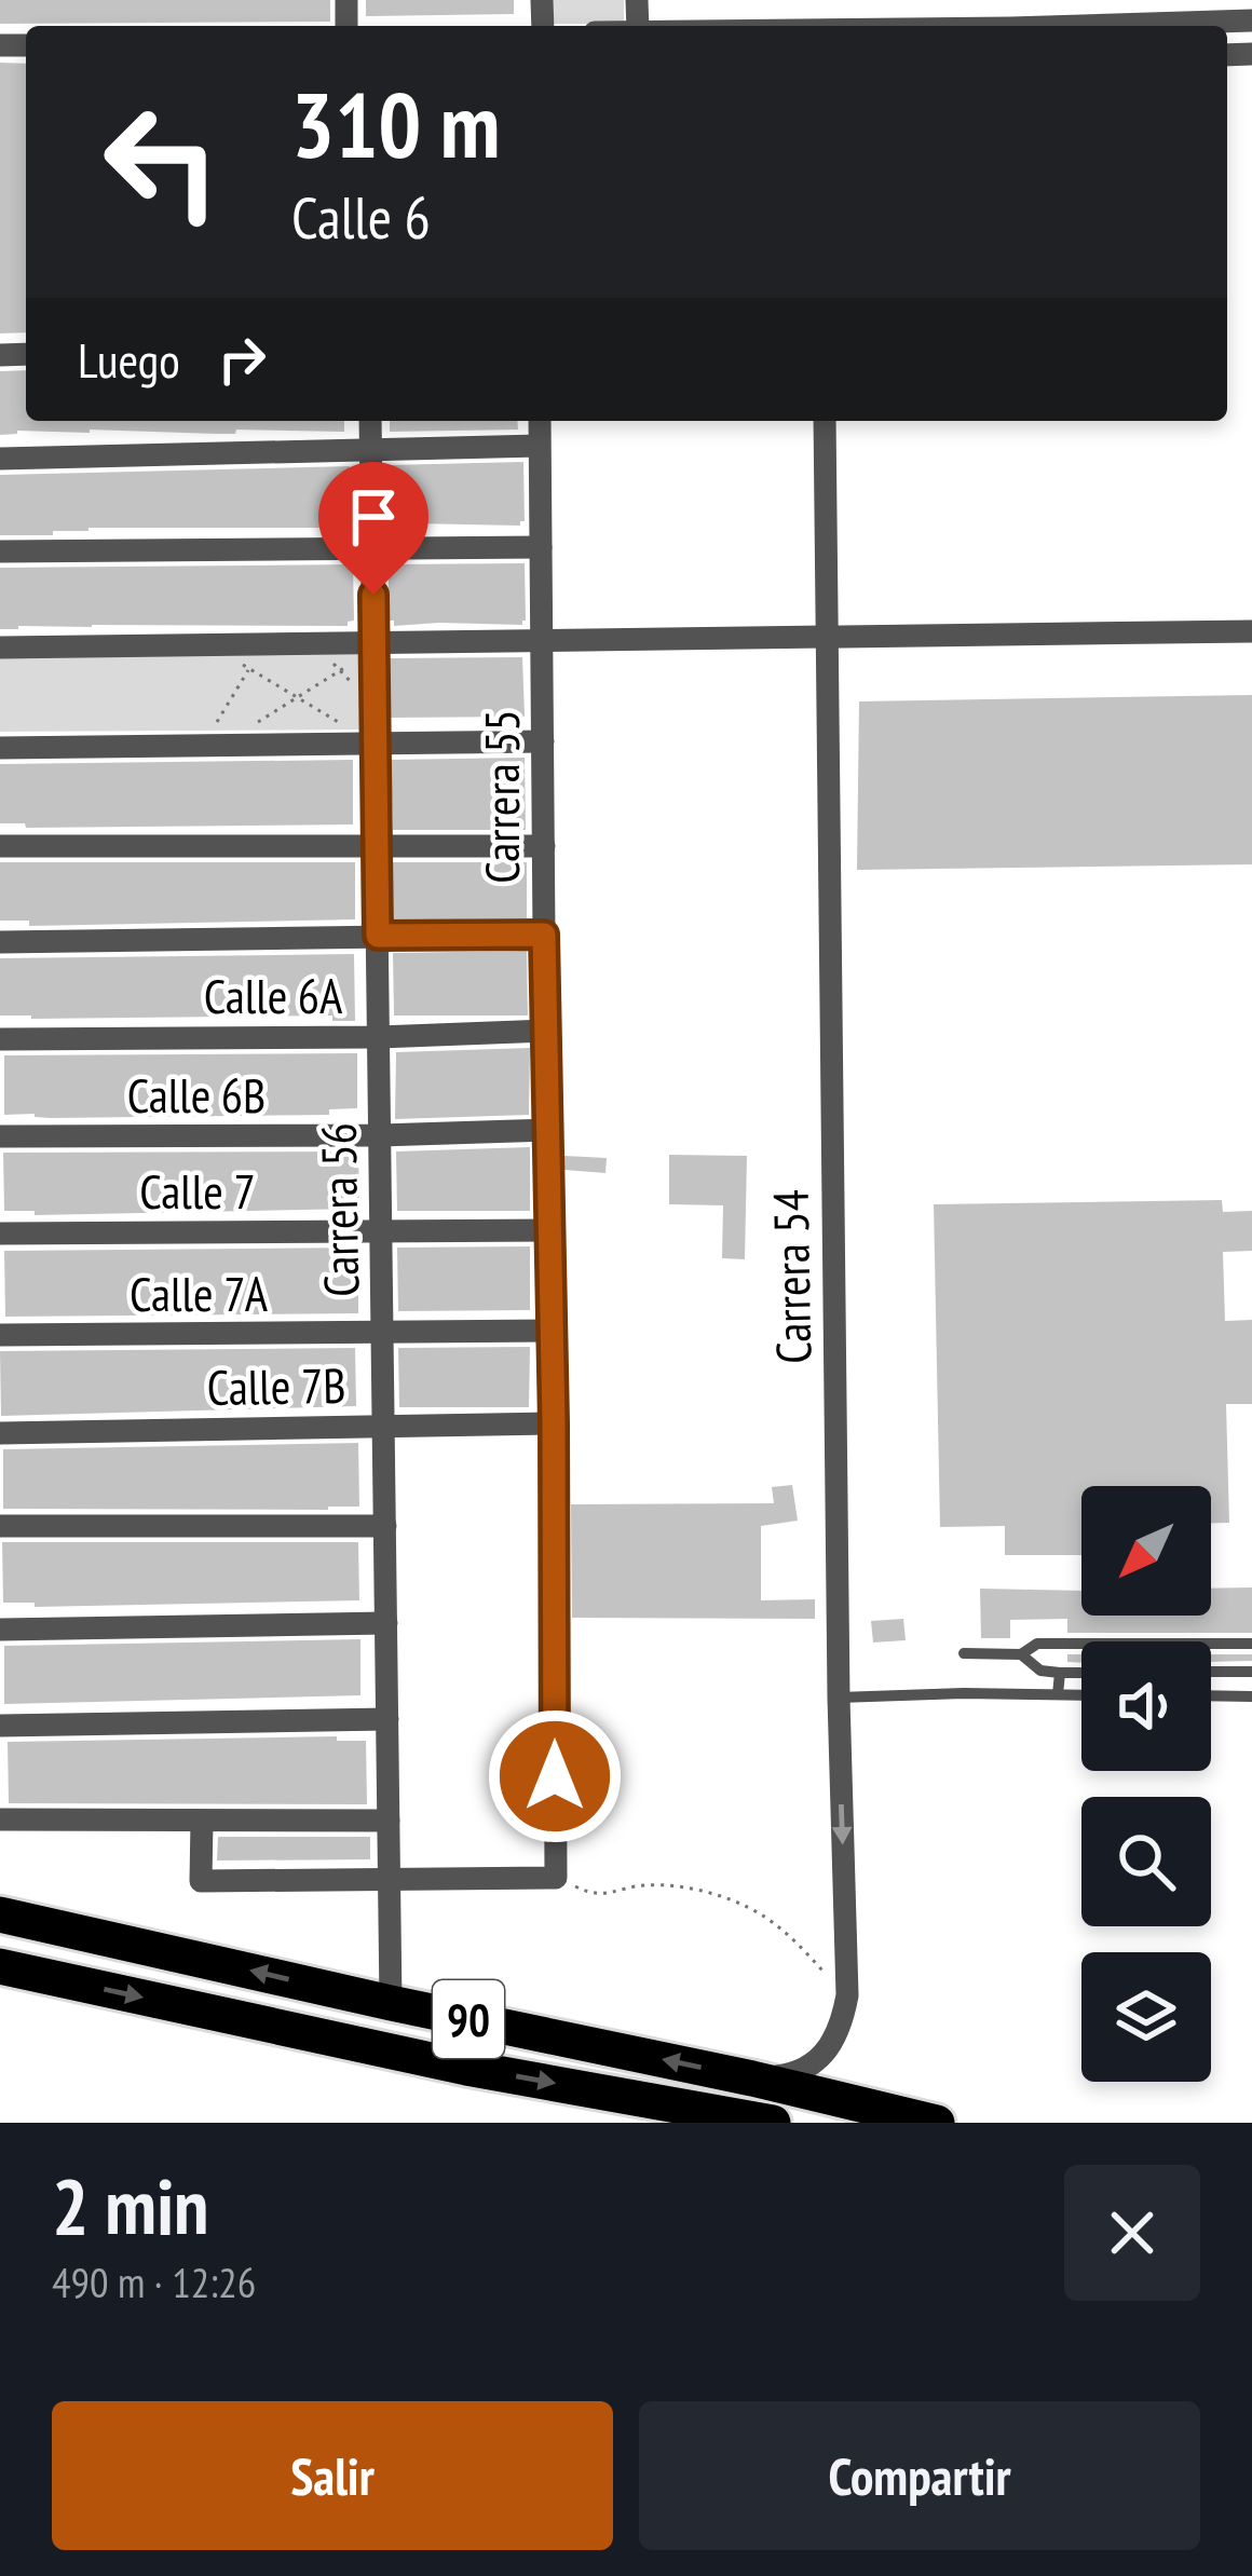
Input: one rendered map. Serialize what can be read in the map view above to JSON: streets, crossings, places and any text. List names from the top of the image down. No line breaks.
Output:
{"streets":{"highway":["90"],"street":["Carrera 55","Calle 6A","Calle 6B","Calle 7","Carrera 56","Carrera 54","Calle 7A","Calle 7B"]},"crossings":[["Carrera 55","Calle 6A"],["Carrera 55","Calle 6B"],["Carrera 55","Calle 7"],["Carrera 55","Calle 7A"],["Carrera 55","Calle 7B"],["Calle 6A","Carrera 56"],["Calle 6B","Carrera 56"],["Calle 7","Carrera 56"],["Carrera 56","Calle 7A"],["Carrera 56","Calle 7B"],["Carrera 56","90"],["Carrera 54","90"]],"north":"bottom left","page":{"turn":["310 m","Calle 6"],"then":"Luego","heading":["2 min","490 m · 12:26"],"buttons":["Salir","Compartir"]}}
